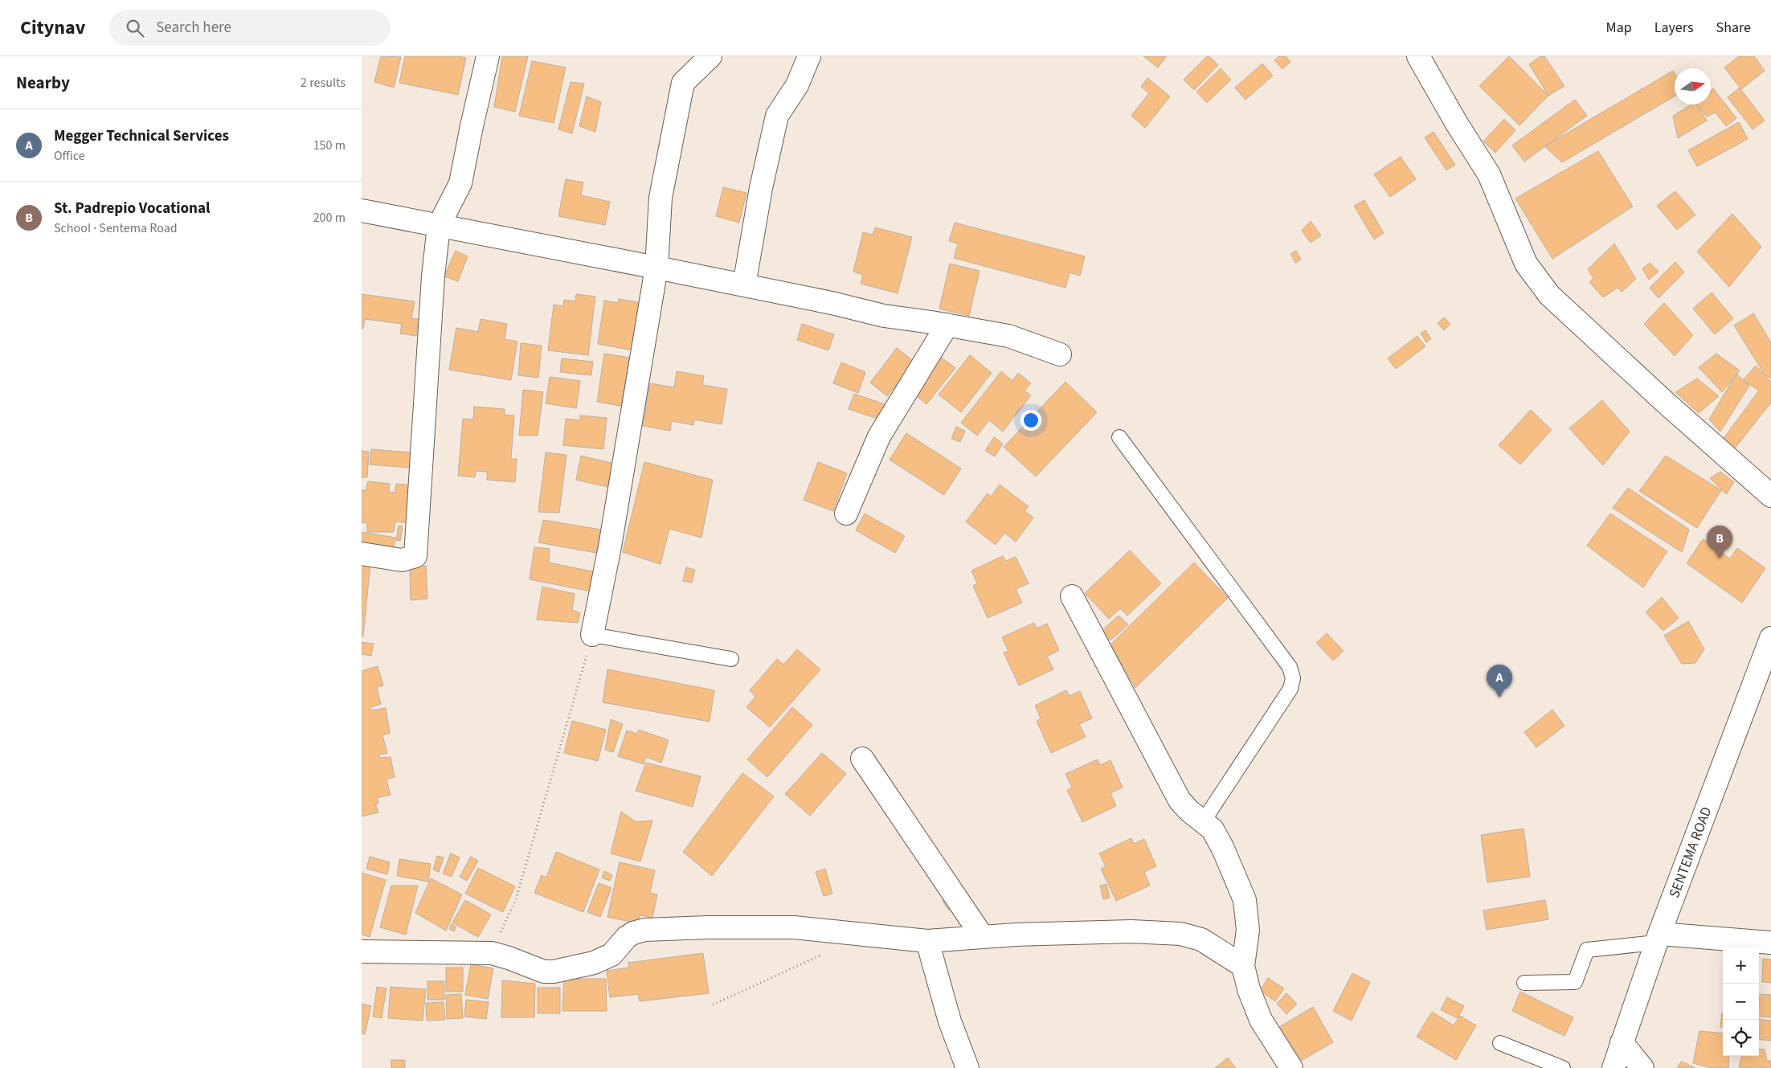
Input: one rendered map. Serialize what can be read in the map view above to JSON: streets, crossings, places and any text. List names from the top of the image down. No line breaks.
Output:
{"streets":{"street":["SENTEMA ROAD"]},"north":"right","page":{"header":"Citynav","search":"Search here","nav":["Map","Layers","Share"],"heading":["Nearby","2 results"],"list":[{"mark":"A","name":"Megger Technical Services","note":"Office","value":"150 m"},{"mark":"B","name":"St. Padrepio Vocational","note":"School · Sentema Road","value":"200 m"}],"pins":["B","A"],"map_buttons":["+","−"]}}
